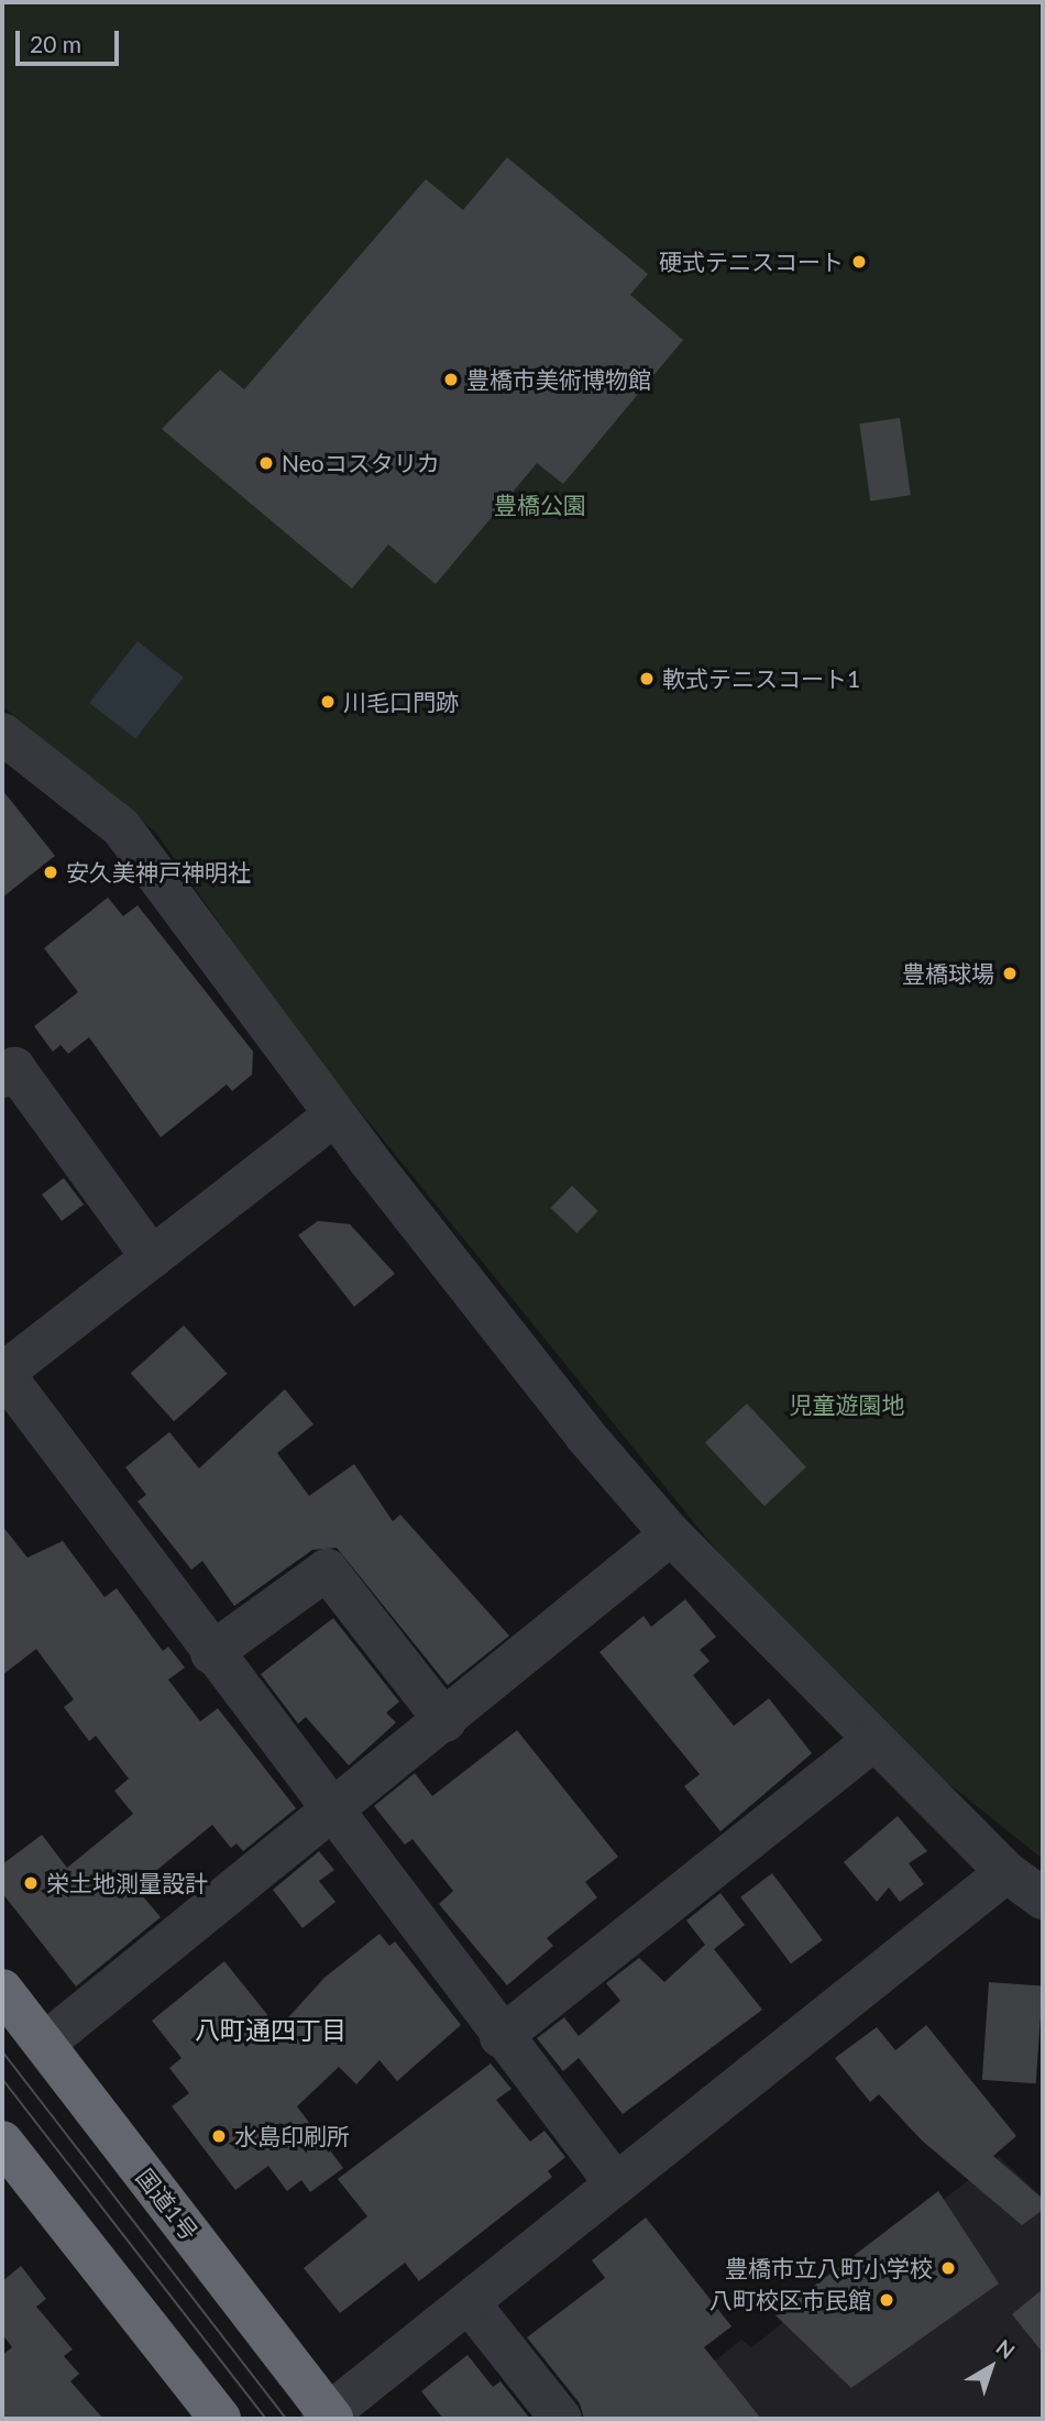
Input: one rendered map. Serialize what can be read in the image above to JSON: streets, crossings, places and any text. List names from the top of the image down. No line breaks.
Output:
{"streets":{"highway":["国道1号"]},"districts":["八町通四丁目"],"parks":["豊橋公園","児童遊園地"],"places":["硬式テニスコート","豊橋市美術博物館","Neoコスタリカ","軟式テニスコート1","川毛口門跡","安久美神戸神明社","豊橋球場","栄土地測量設計","水島印刷所","豊橋市立八町小学校","八町校区市民館"],"scale_bar":"20 m","north":"top right"}
